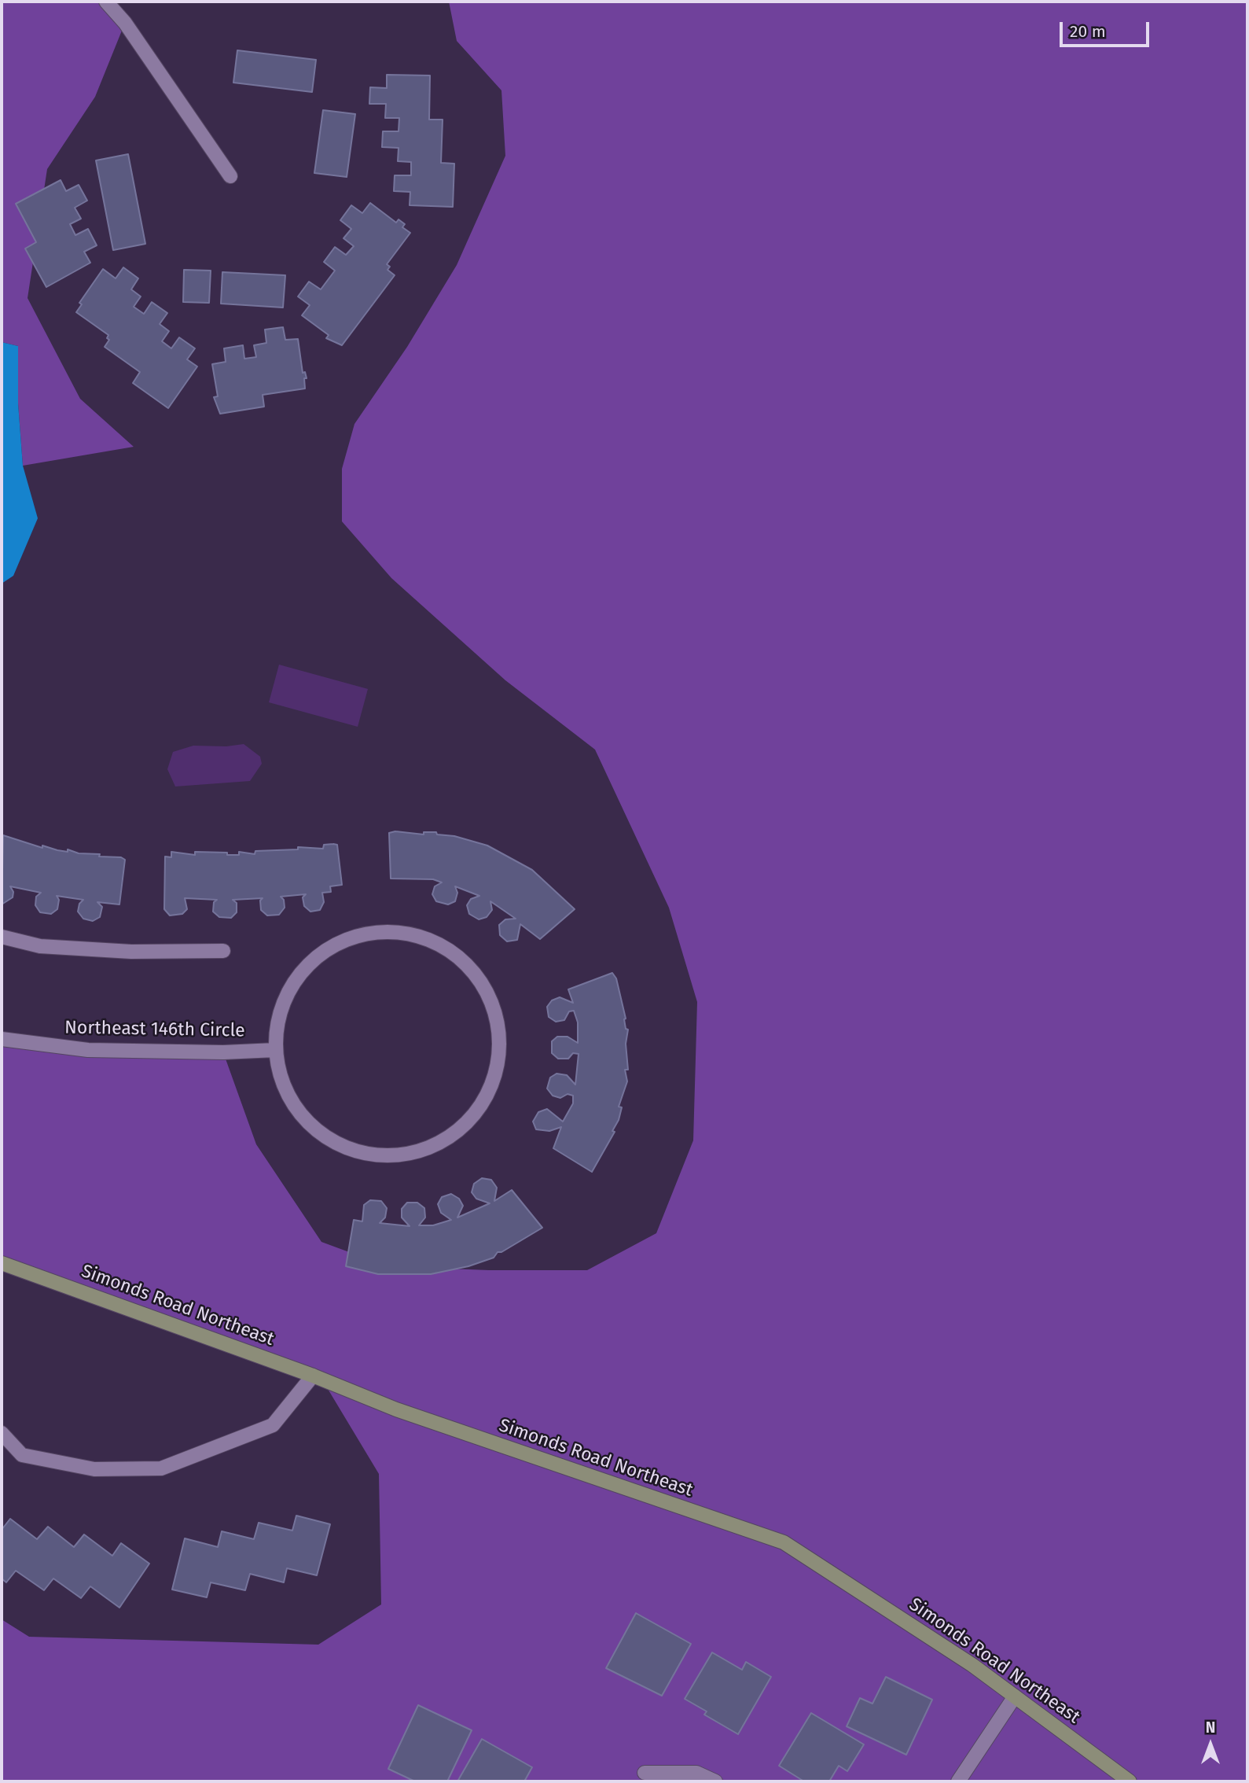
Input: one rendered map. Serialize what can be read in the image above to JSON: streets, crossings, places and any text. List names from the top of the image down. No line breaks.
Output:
{"streets":{"main road":["Simonds Road Northeast"],"street":["Northeast 146th Circle"]},"scale_bar":"20 m","north":"top"}
